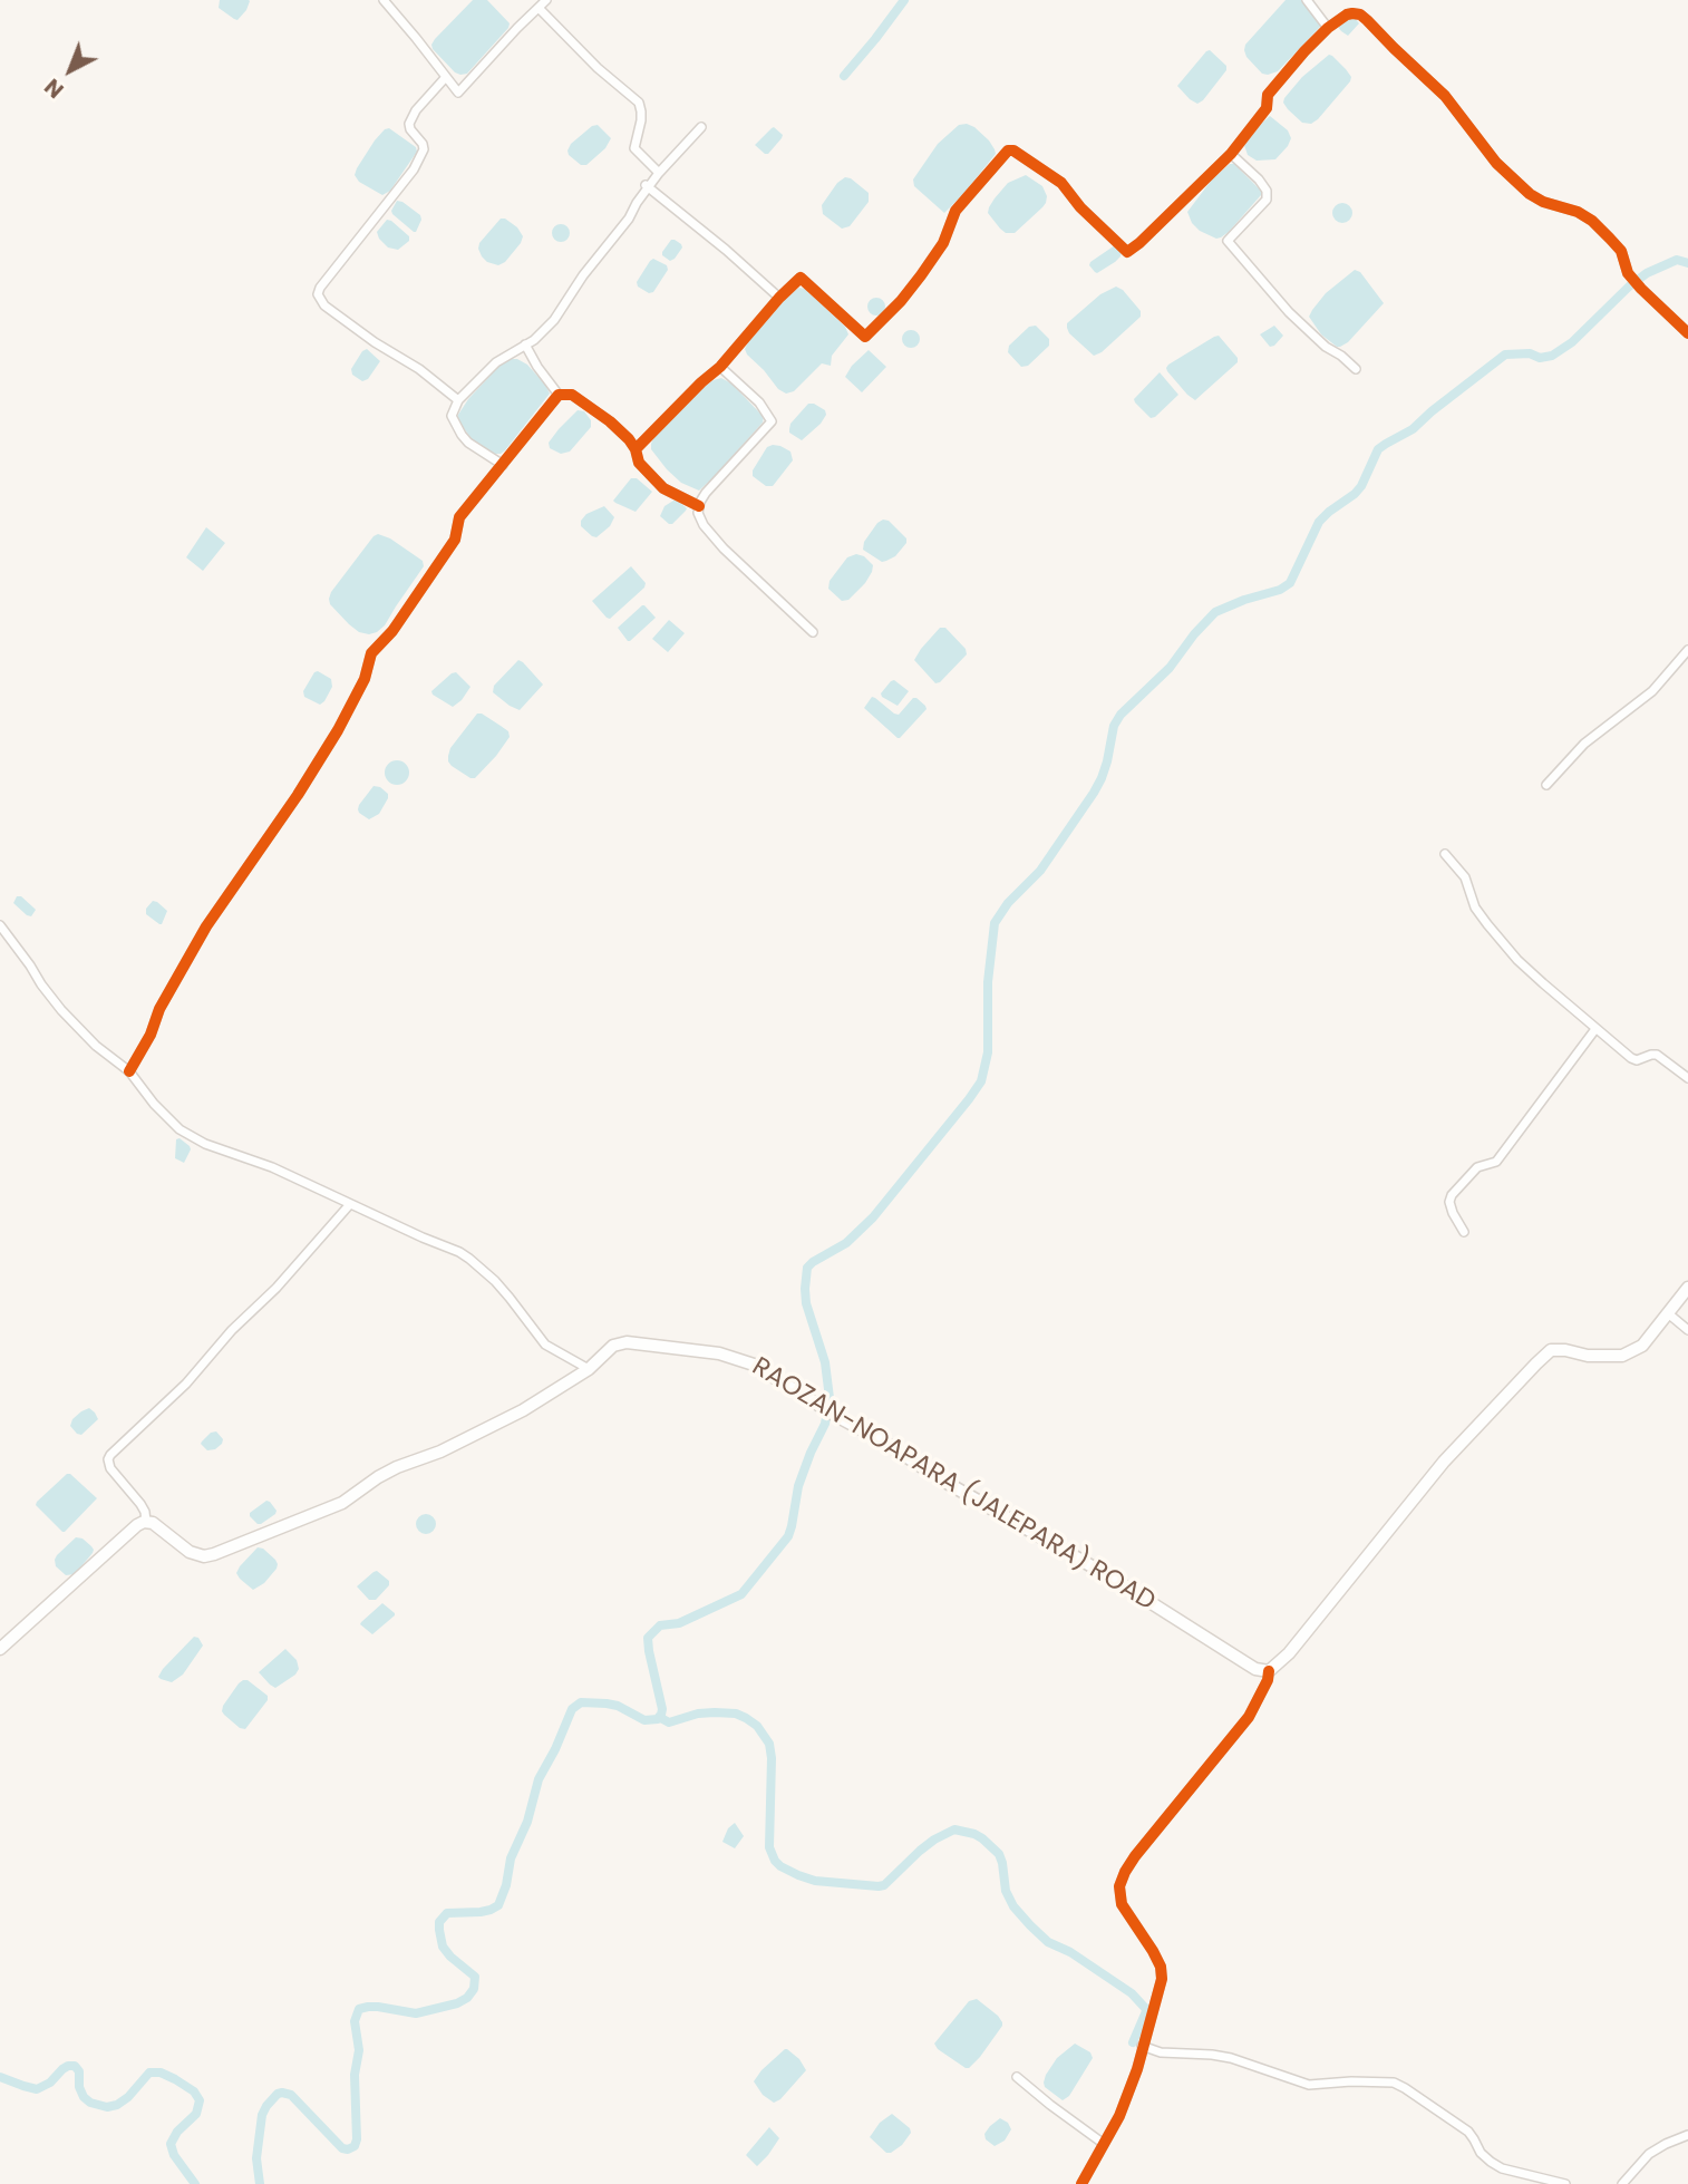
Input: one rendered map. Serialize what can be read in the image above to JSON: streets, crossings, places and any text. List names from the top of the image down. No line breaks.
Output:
{"streets":{"main road":["RAOZAN-NOAPARA (JALEPARA) ROAD"]},"north":"bottom left"}
